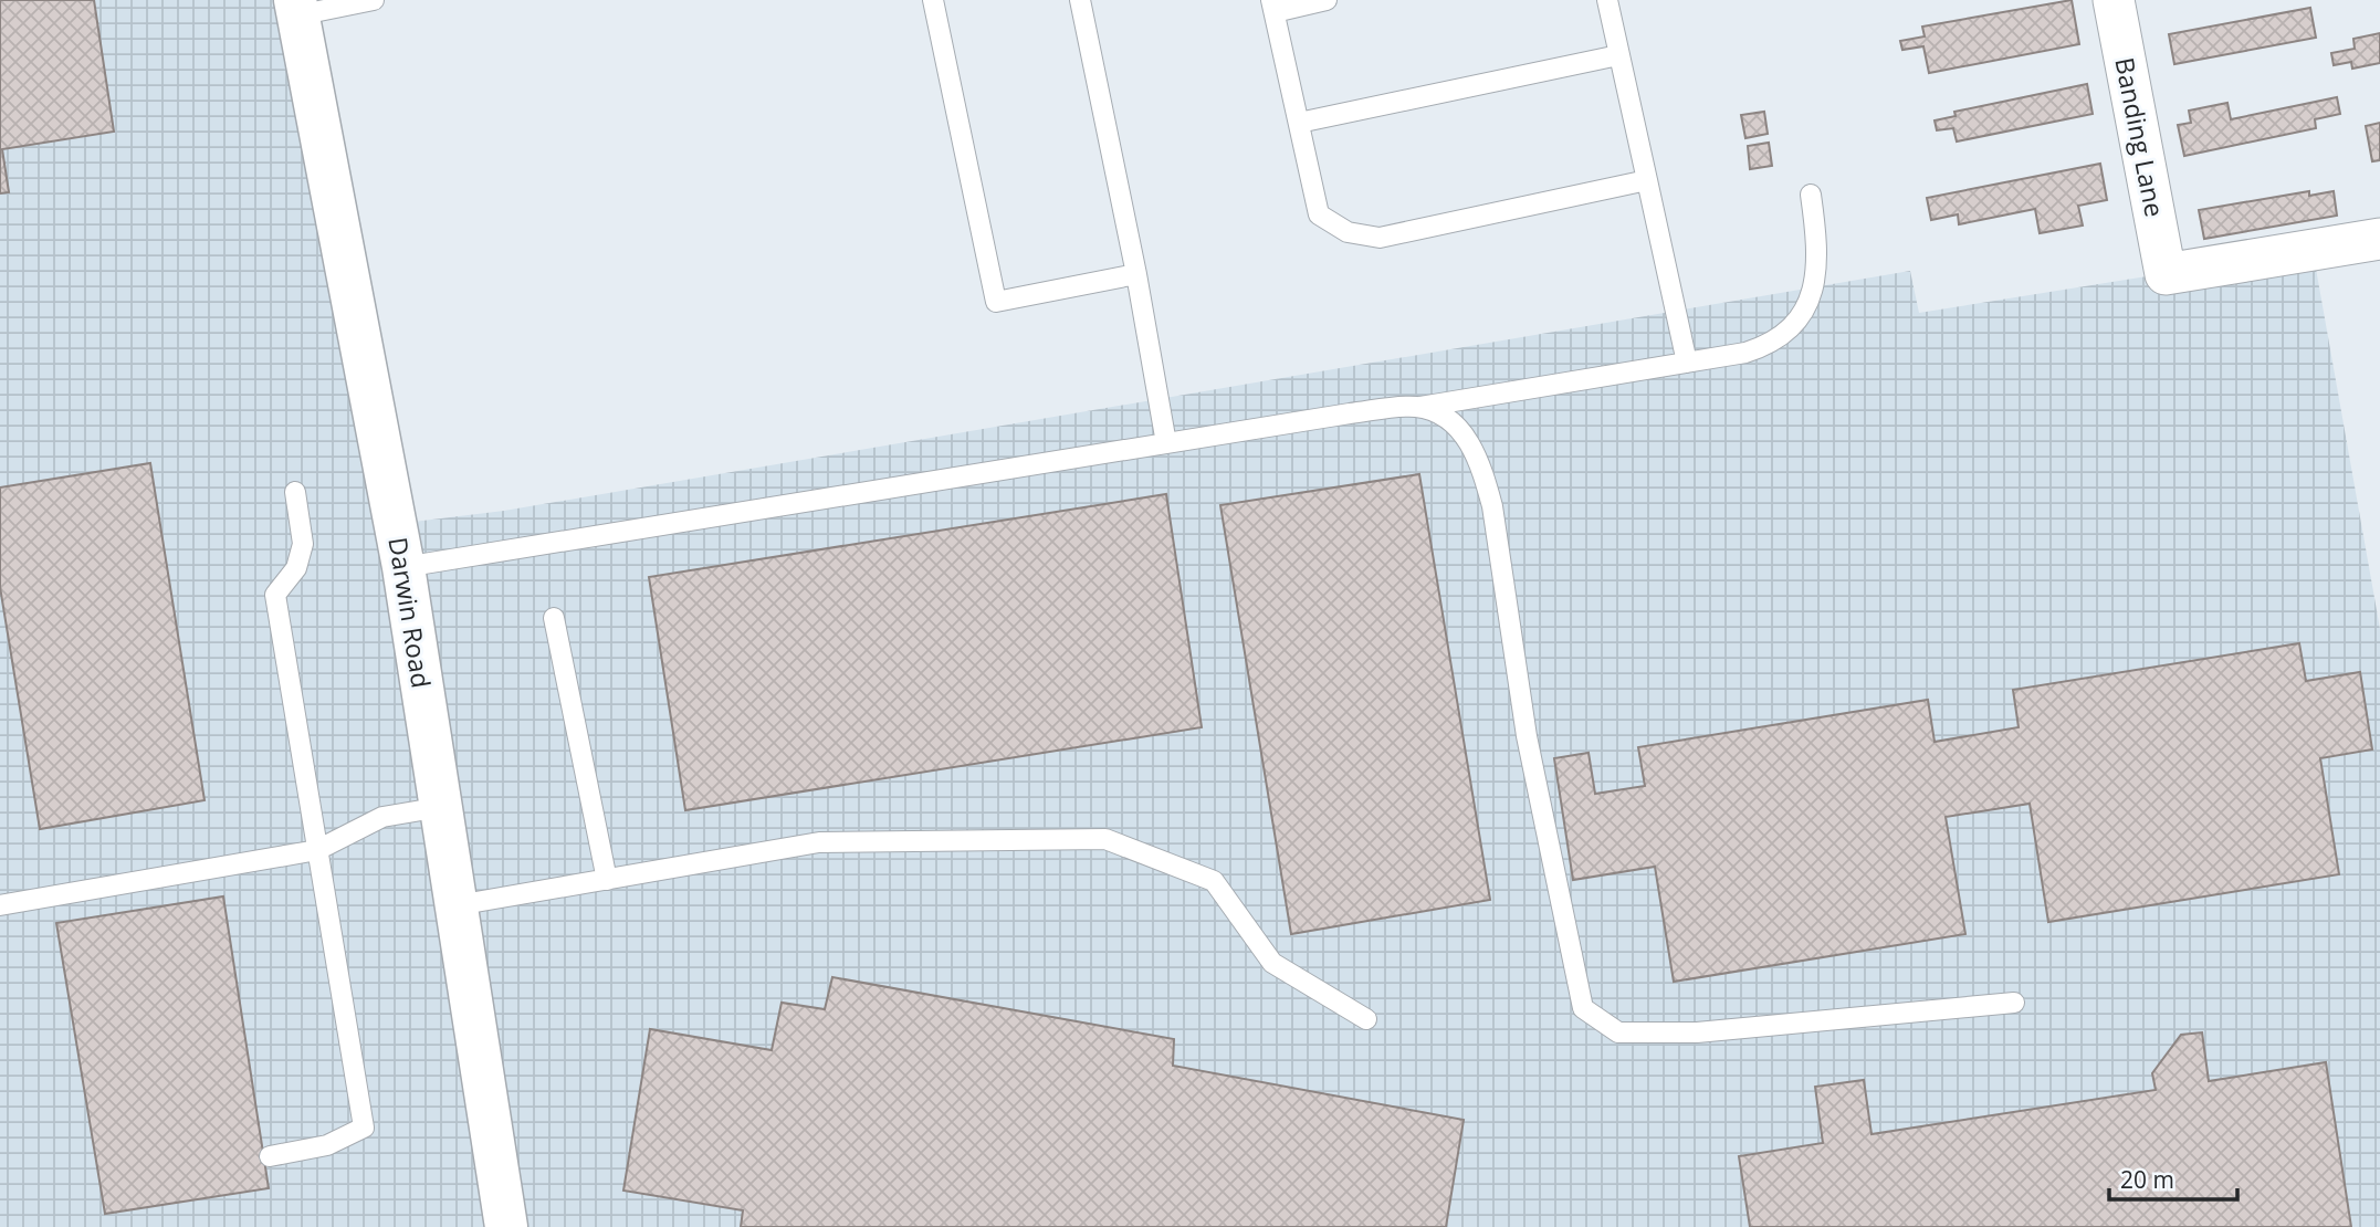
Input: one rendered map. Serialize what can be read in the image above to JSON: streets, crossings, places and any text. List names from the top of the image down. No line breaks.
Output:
{"streets":{"street":["Banding Lane","Darwin Road"]},"scale_bar":"20 m"}
